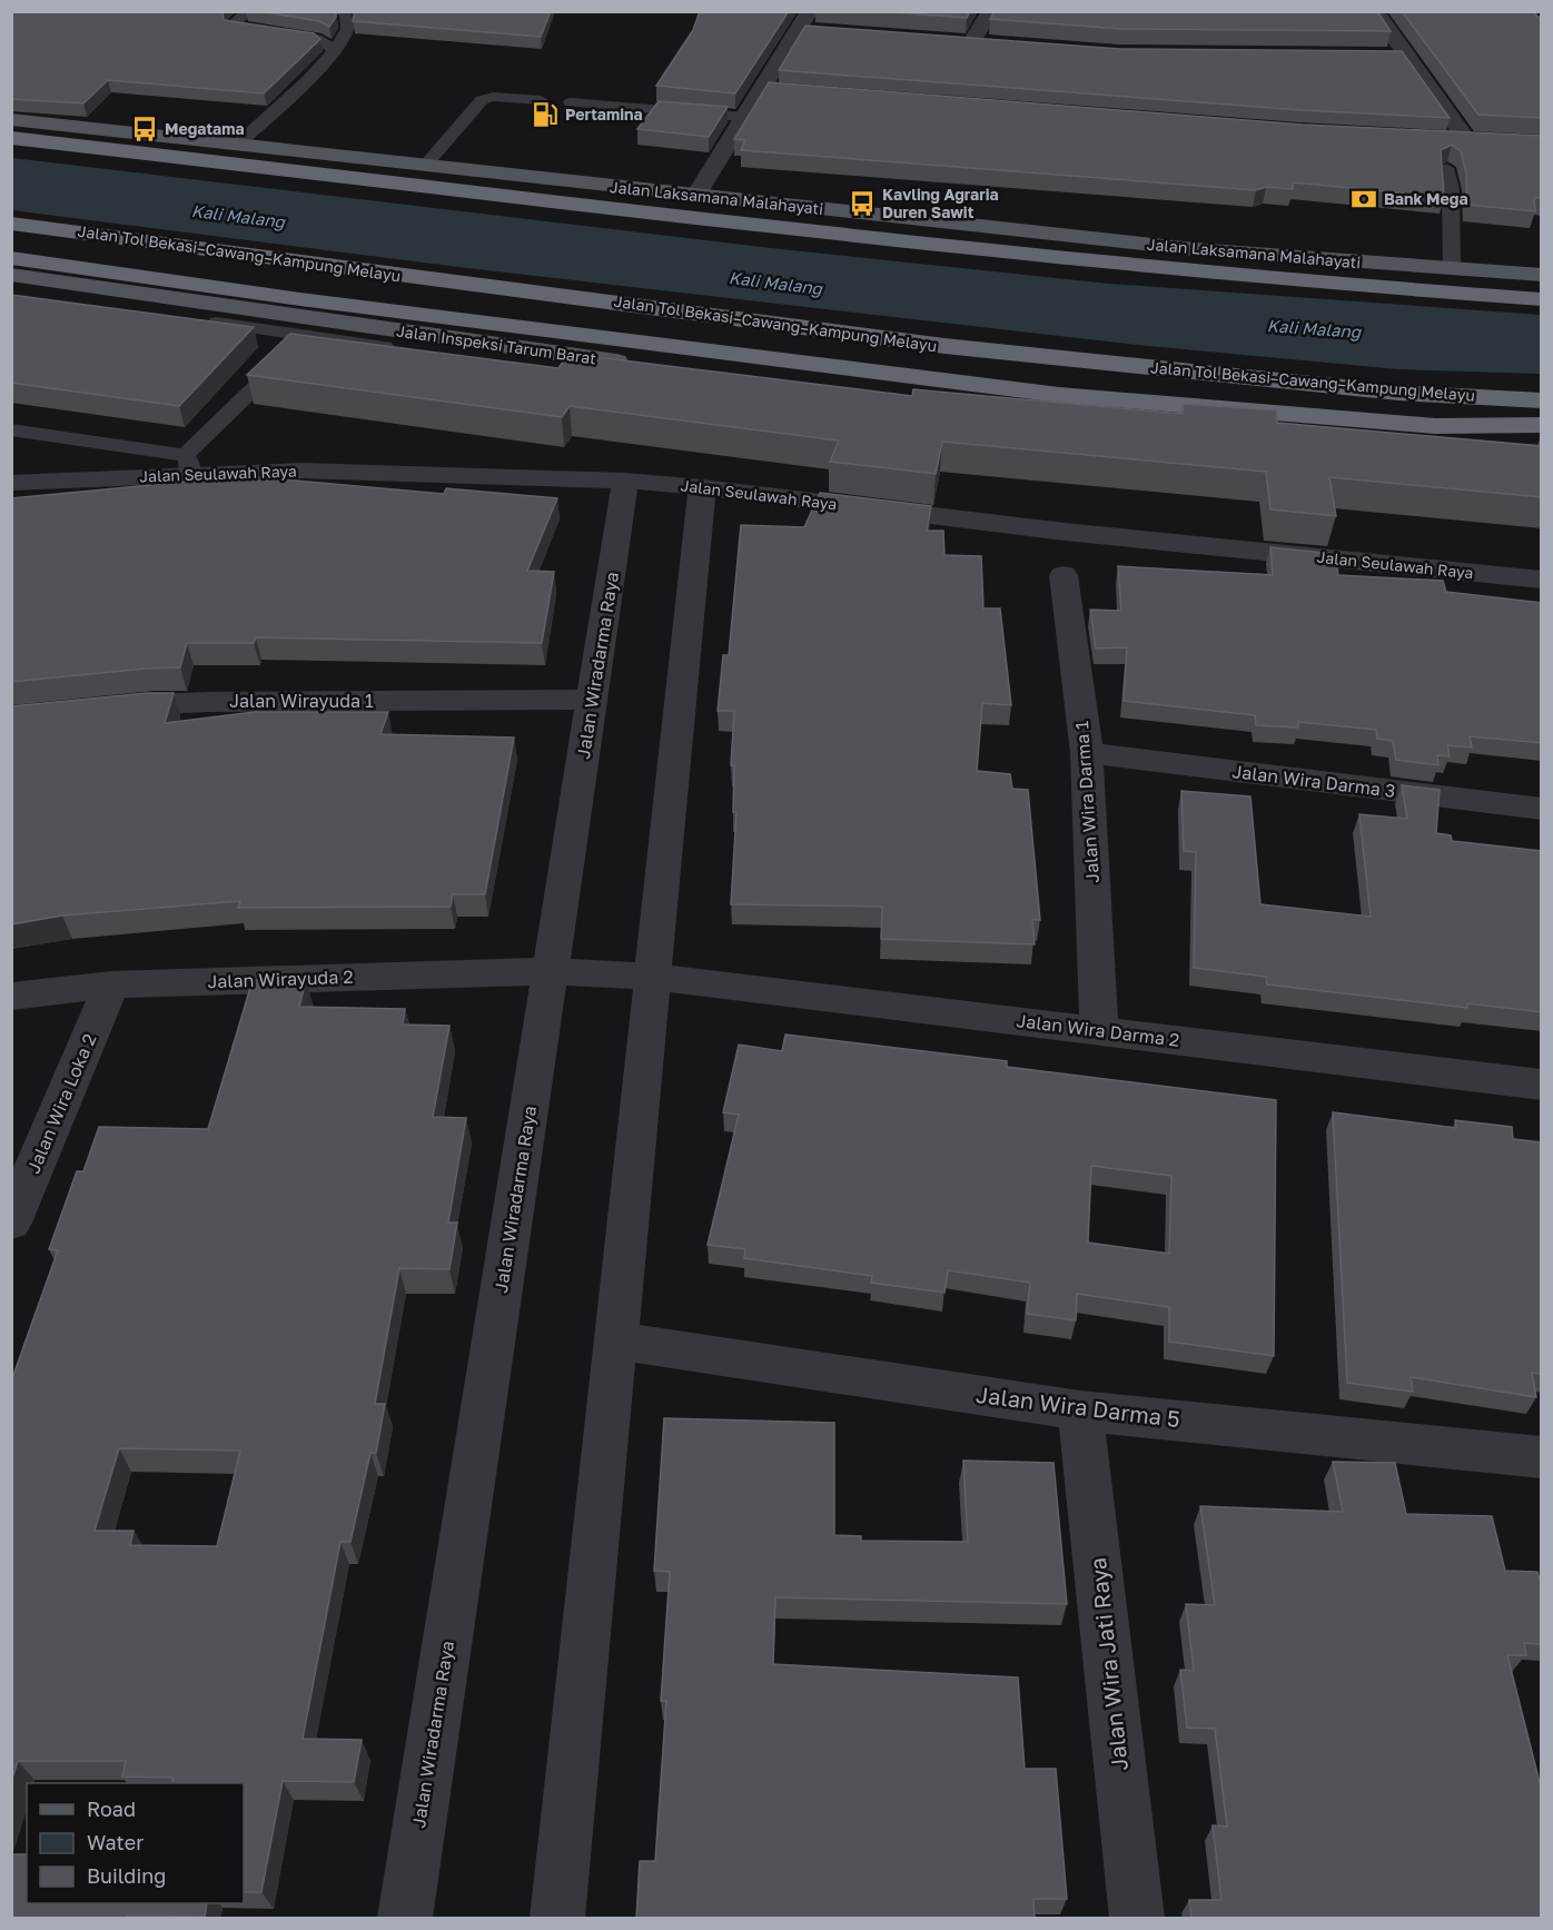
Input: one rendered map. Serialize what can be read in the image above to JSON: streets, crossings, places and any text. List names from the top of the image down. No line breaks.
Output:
{"streets":{"highway":["Jalan Tol Bekasi–Cawang–Kampung Melayu"],"main road":["Jalan Laksamana Malahayati","Jalan Inspeksi Tarum Barat"],"street":["Jalan Seulawah Raya","Jalan Wiradarma Raya","Jalan Wirayuda 1","Jalan Wira Darma 3","Jalan Wira Darma 1","Jalan Wirayuda 2","Jalan Wira Darma 2","Jalan Wira Loka 2","Jalan Wira Darma 5","Jalan Wira Jati Raya"]},"crossings":[["Jalan Seulawah Raya","Jalan Wiradarma Raya"],["Jalan Wiradarma Raya","Jalan Wirayuda 1"],["Jalan Wiradarma Raya","Jalan Wirayuda 2"],["Jalan Wira Darma 3","Jalan Wira Darma 1"],["Jalan Wira Darma 1","Jalan Wira Darma 2"],["Jalan Wirayuda 2","Jalan Wira Darma 2"],["Jalan Wirayuda 2","Jalan Wira Loka 2"],["Jalan Wira Darma 5","Jalan Wira Jati Raya"]],"water":["Kali Malang"],"places":{"fuel station":["Pertamina"],"bus stop":["Megatama","Kavling Agraria Duren Sawit"],"bank":["Bank Mega"]},"legend":["Road","Water","Building"]}
